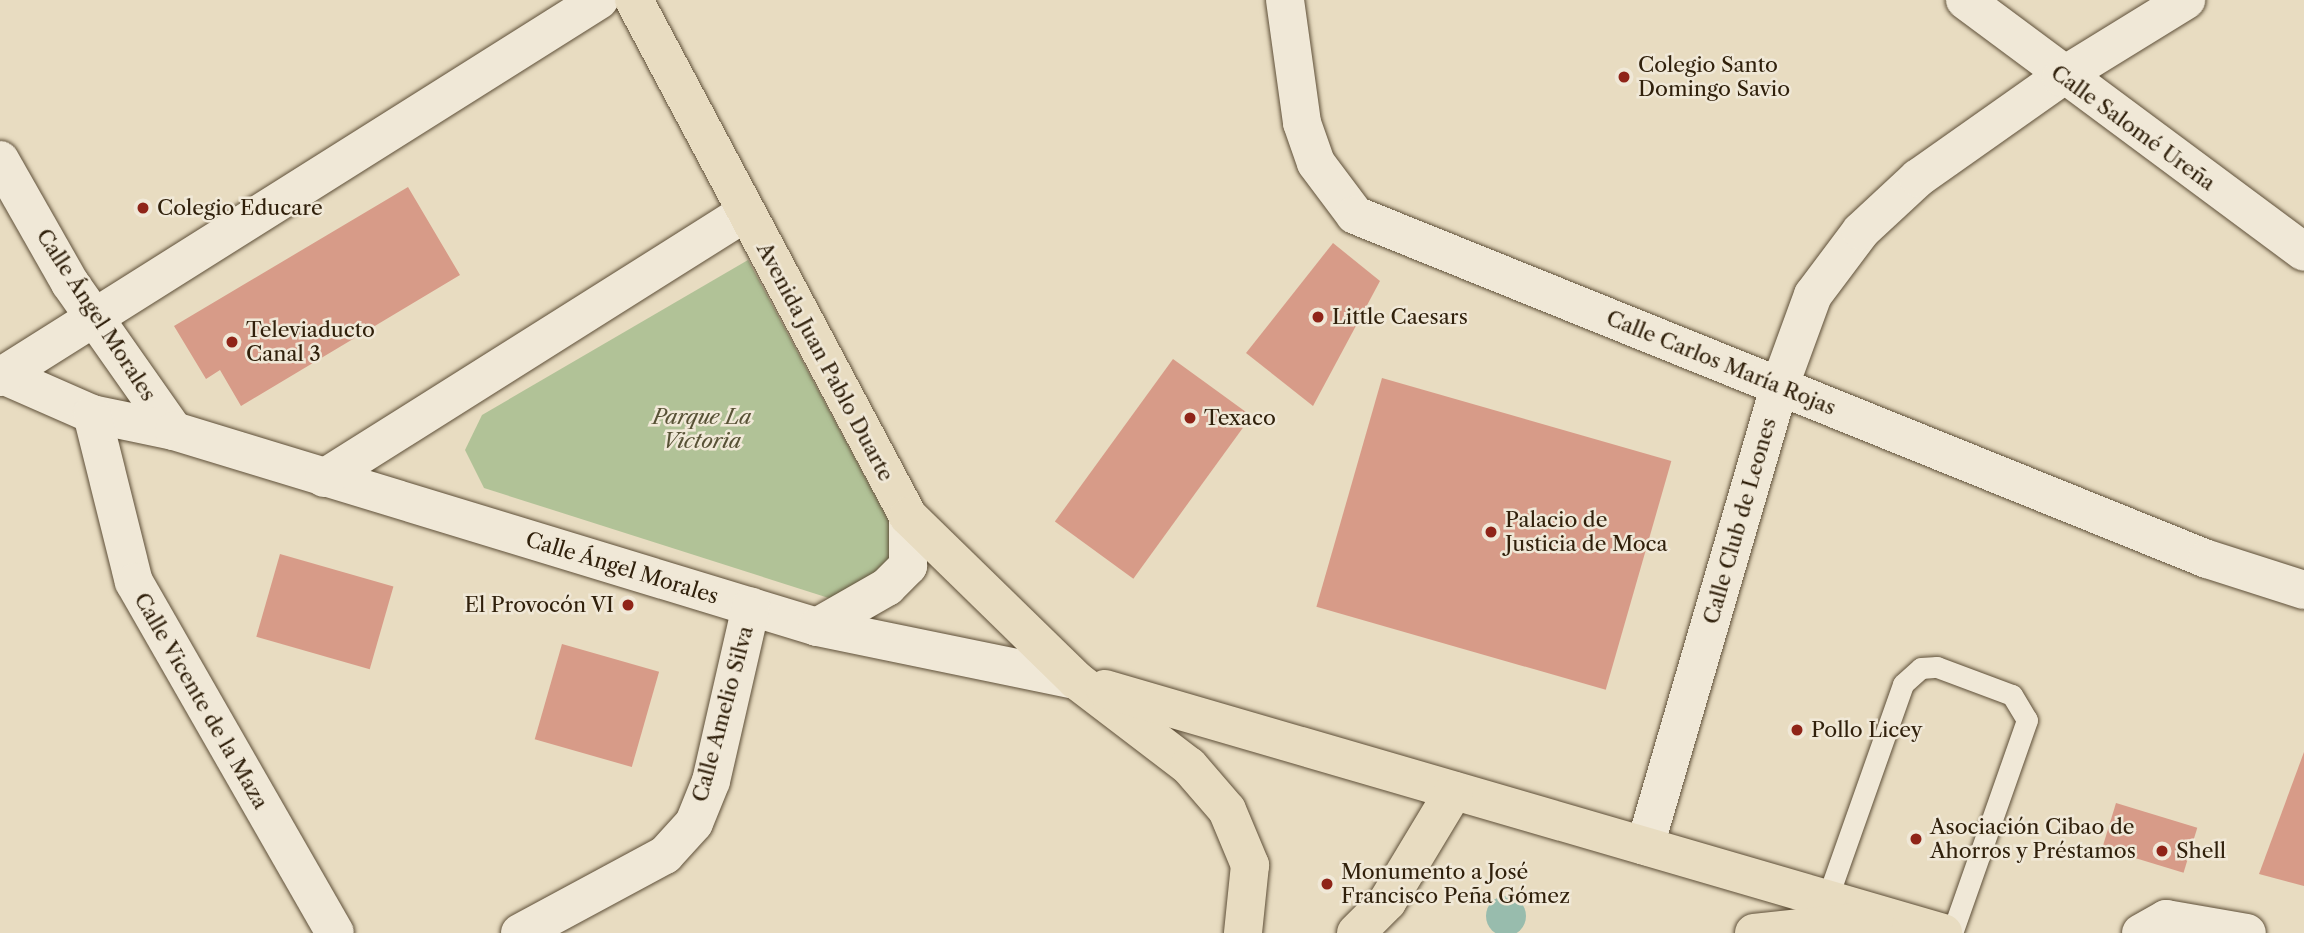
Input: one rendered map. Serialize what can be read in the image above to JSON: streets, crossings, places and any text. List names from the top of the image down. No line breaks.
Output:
{"streets":{"main road":["Avenida Juan Pablo Duarte"],"street":["Calle Salomé Ureña","Calle Ángel Morales","Calle Carlos María Rojas","Calle Club de Leones","Calle Vicente de la Maza","Calle Amelio Silva"]},"crossings":[["Calle Salomé Ureña","Calle Club de Leones"],["Calle Ángel Morales","Avenida Juan Pablo Duarte"],["Calle Ángel Morales","Calle Vicente de la Maza"],["Calle Ángel Morales","Calle Amelio Silva"],["Calle Carlos María Rojas","Calle Club de Leones"]],"parks":["Parque La Victoria"],"places":["Colegio Santo Domingo Savio","Colegio Educare","Little Caesars","Televiaducto Canal 3","Texaco","Palacio de Justicia de Moca","El Provocón VI","Pollo Licey","Asociación Cibao de Ahorros y Préstamos","Shell","Monumento a José Francisco Peña Gómez"]}
